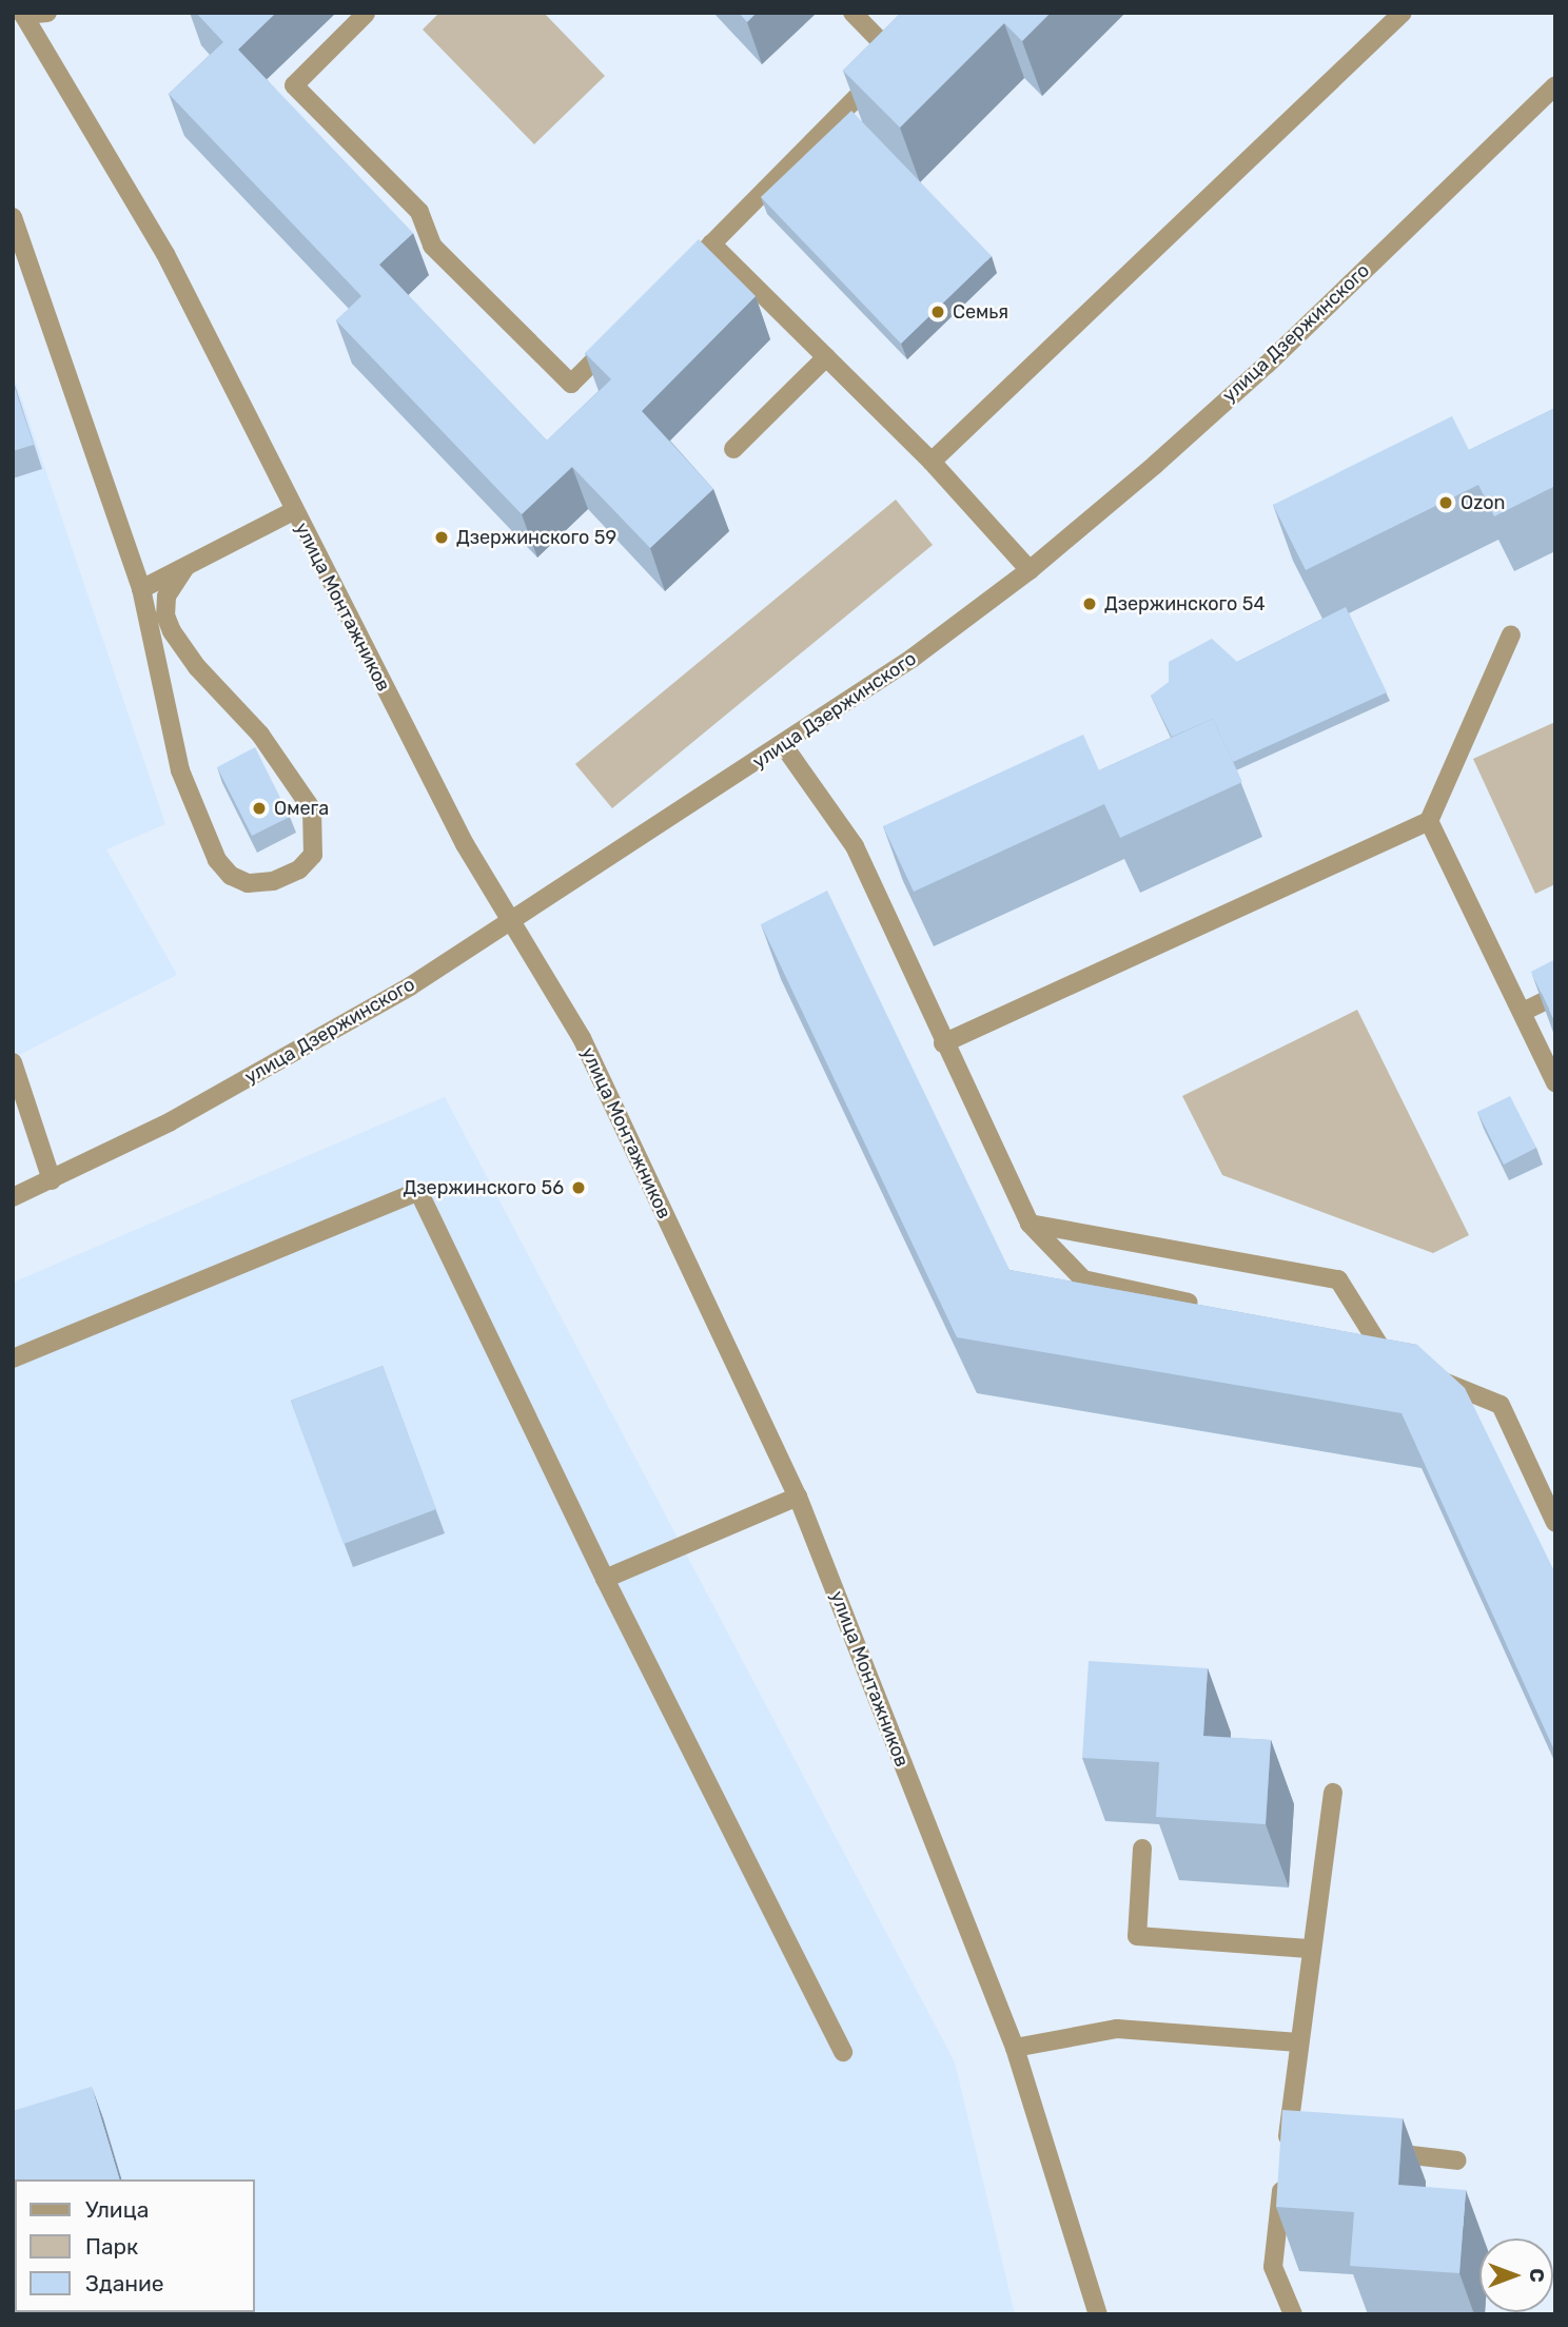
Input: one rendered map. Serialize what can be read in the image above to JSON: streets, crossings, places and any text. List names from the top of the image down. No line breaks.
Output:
{"streets":{"street":["улица Дзержинского","улица Монтажников"]},"crossings":[["улица Дзержинского","улица Монтажников"]],"places":["Семья","Ozon","Дзержинского 59","Дзержинского 54","Омега","Дзержинского 56"],"legend":["Улица","Парк","Здание"],"north":"right"}
